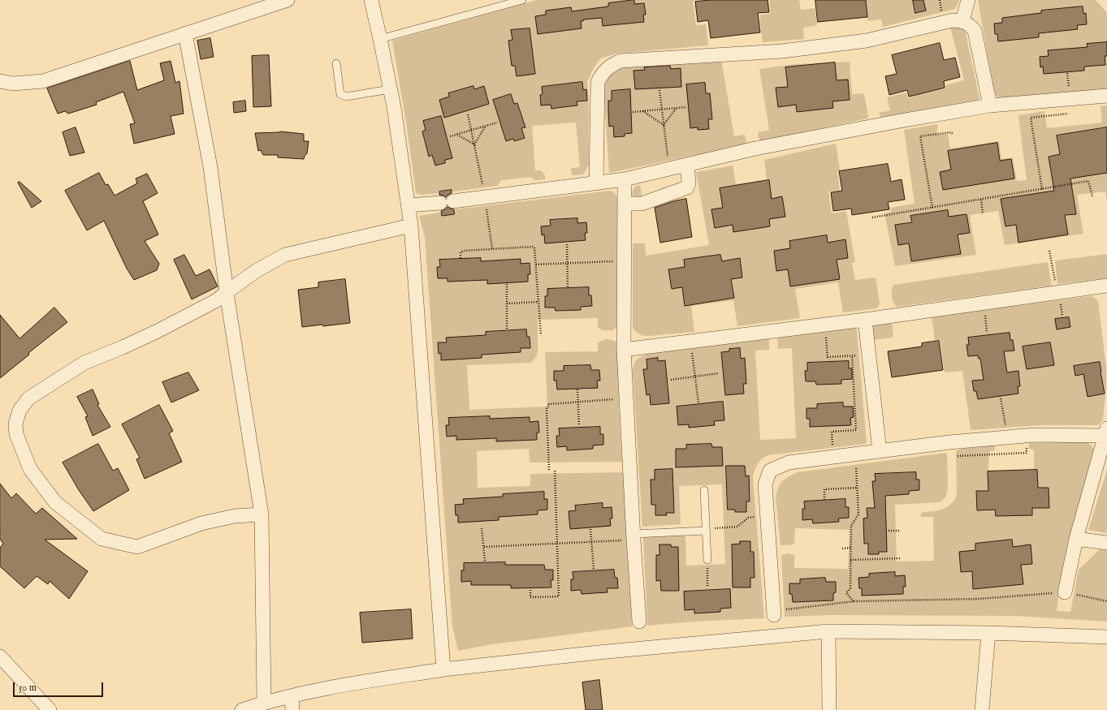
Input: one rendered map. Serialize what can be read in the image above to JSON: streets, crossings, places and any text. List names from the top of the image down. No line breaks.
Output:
{"scale_bar":"50 m"}
